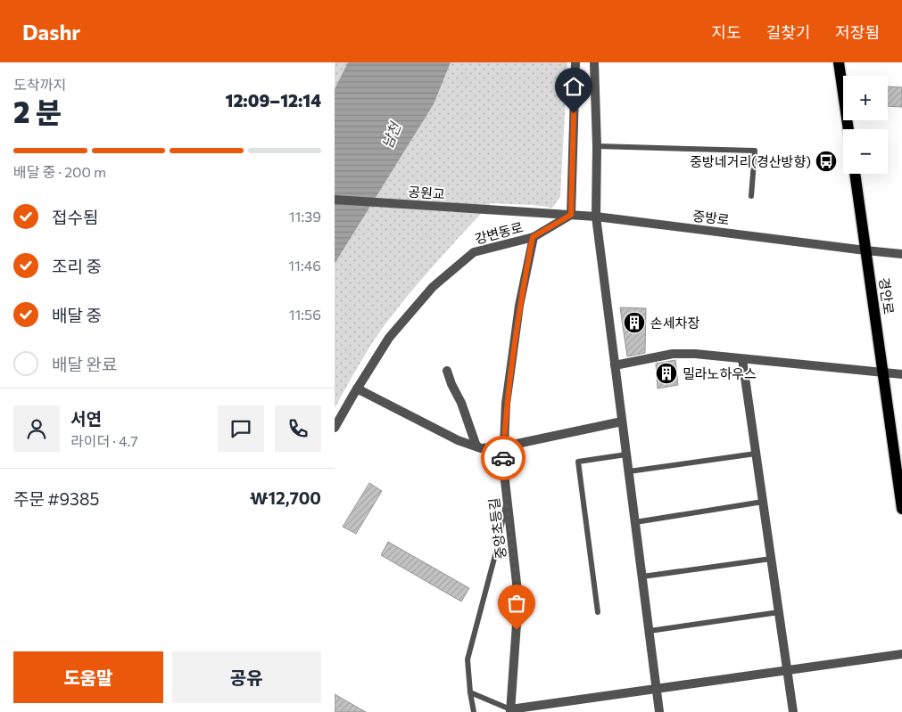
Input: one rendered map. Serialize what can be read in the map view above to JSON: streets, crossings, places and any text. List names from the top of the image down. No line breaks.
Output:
{"streets":{"main road":["경안로"],"street":["공원교","중방로","강변동로","중앙초등길"]},"crossings":[["공원교","중방로"],["중방로","강변동로"],["중방로","경안로"],["강변동로","중앙초등길"]],"water":["남천"],"places":{"bus stop":["중방네거리(경산방향)"],"building":["손세차장","밀라노하우스"]},"page":{"header":"Dashr","nav":["지도","길찾기","저장됨"],"heading":["2 분","도착까지","12:09–12:14"],"panel":["서연","라이더 · 4.7","주문 #9385","₩12,700"],"map_buttons":["+","−"],"bar":"배달 중 · 200 m","list":[["접수됨","11:39"],["조리 중","11:46"],["배달 중","11:56"],"배달 완료"],"buttons":["도움말","공유"]}}
